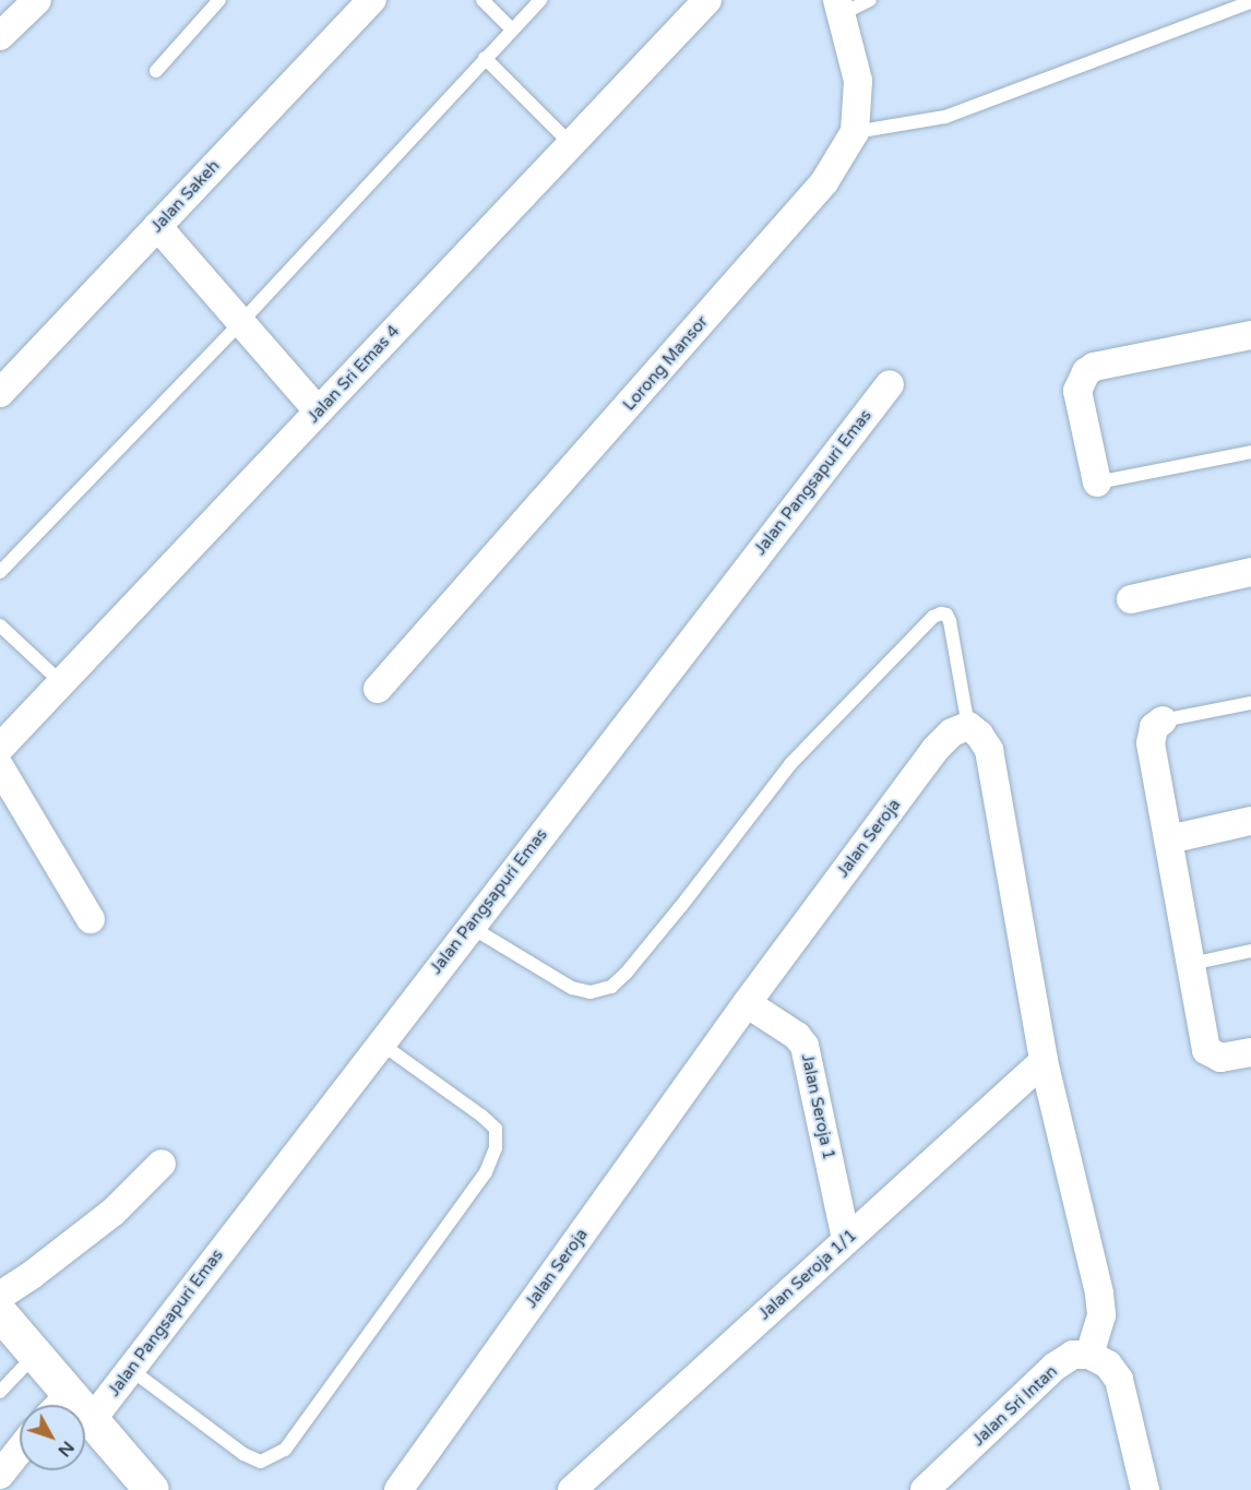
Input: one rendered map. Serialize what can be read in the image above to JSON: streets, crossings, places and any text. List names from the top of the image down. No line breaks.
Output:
{"streets":{"street":["Jalan Sakeh","Lorong Mansor","Jalan Sri Emas 4","Jalan Pangsapuri Emas","Jalan Seroja","Jalan Seroja 1","Jalan Seroja 1/1","Jalan Sri Intan"]},"crossings":[["Jalan Seroja","Jalan Seroja 1"],["Jalan Seroja 1","Jalan Seroja 1/1"]],"north":"bottom right"}
